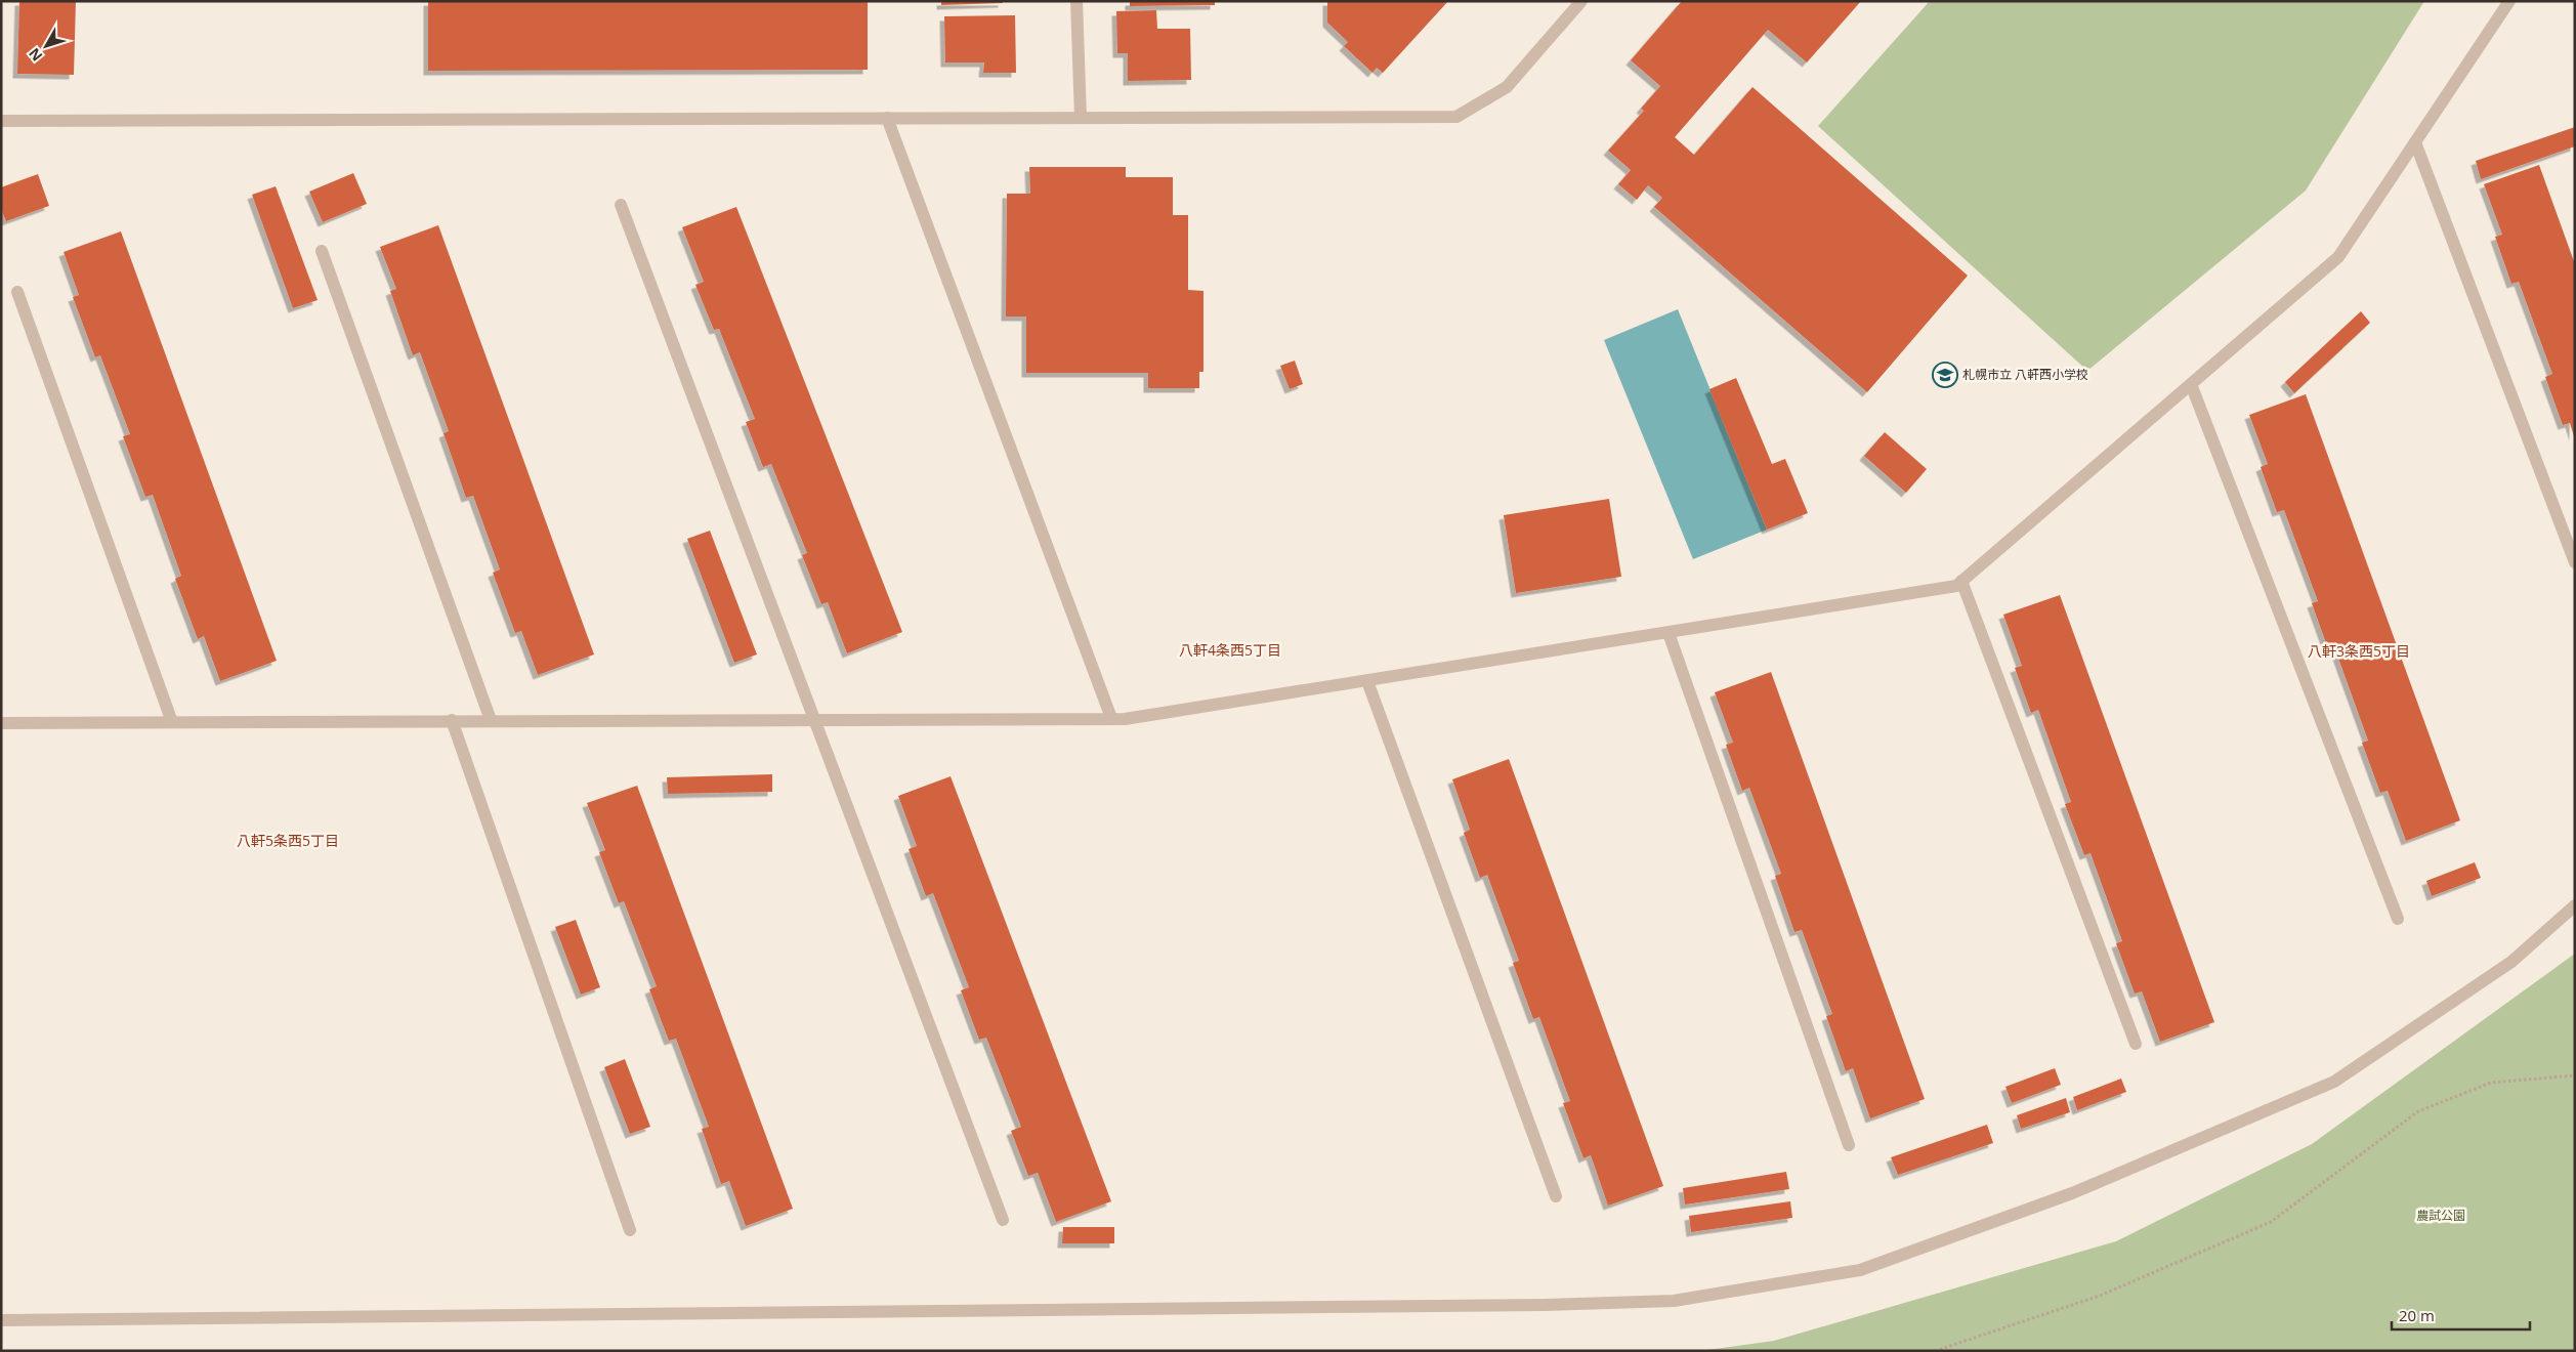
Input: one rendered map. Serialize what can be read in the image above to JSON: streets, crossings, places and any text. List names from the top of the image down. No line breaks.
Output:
{"districts":["八軒4条西5丁目","八軒3条西5丁目","八軒5条西5丁目"],"parks":["農試公園"],"places":{"school or university":["札幌市立 八軒西小学校"]},"scale_bar":"20 m","north":"bottom left"}
